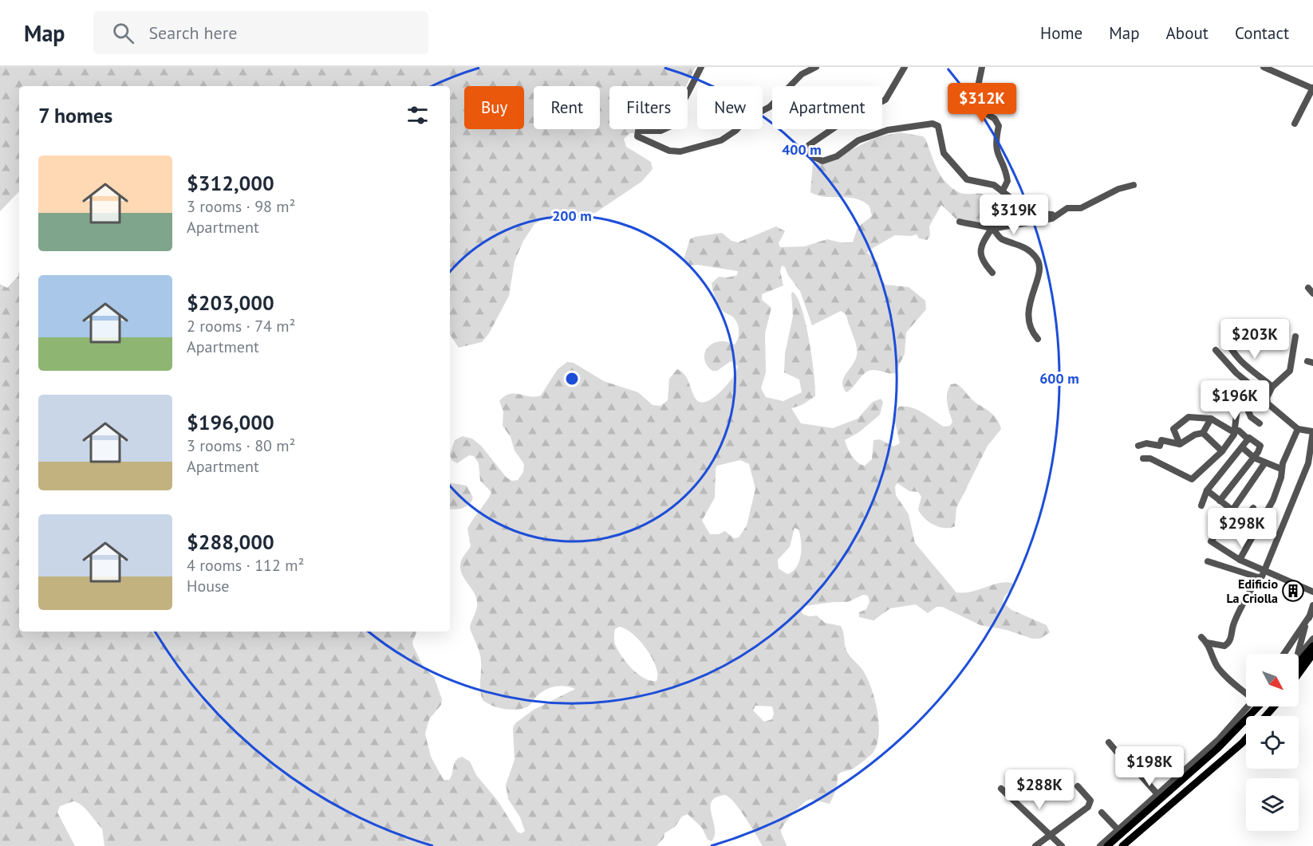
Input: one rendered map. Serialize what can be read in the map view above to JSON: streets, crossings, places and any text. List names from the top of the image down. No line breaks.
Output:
{"places":{"building":["Edificio La Criolla"]},"north":"bottom right","page":{"header":"Map","search":"Search here","nav":["Home","Map","About","Contact"],"price":["$312K","$319K","$203K","$196K","$298K","$198K","$288K"],"chip":["Buy","Rent","Filters","New","Apartment"],"heading":"7 homes","list":[{"name":"$312,000","note":"3 rooms · 98 m² · Apartment"},{"name":"$203,000","note":"2 rooms · 74 m² · Apartment"},{"name":"$196,000","note":"3 rooms · 80 m² · Apartment"},{"name":"$288,000","note":"4 rooms · 112 m² · House"}]},"rings":["400 m","200 m","600 m"]}
